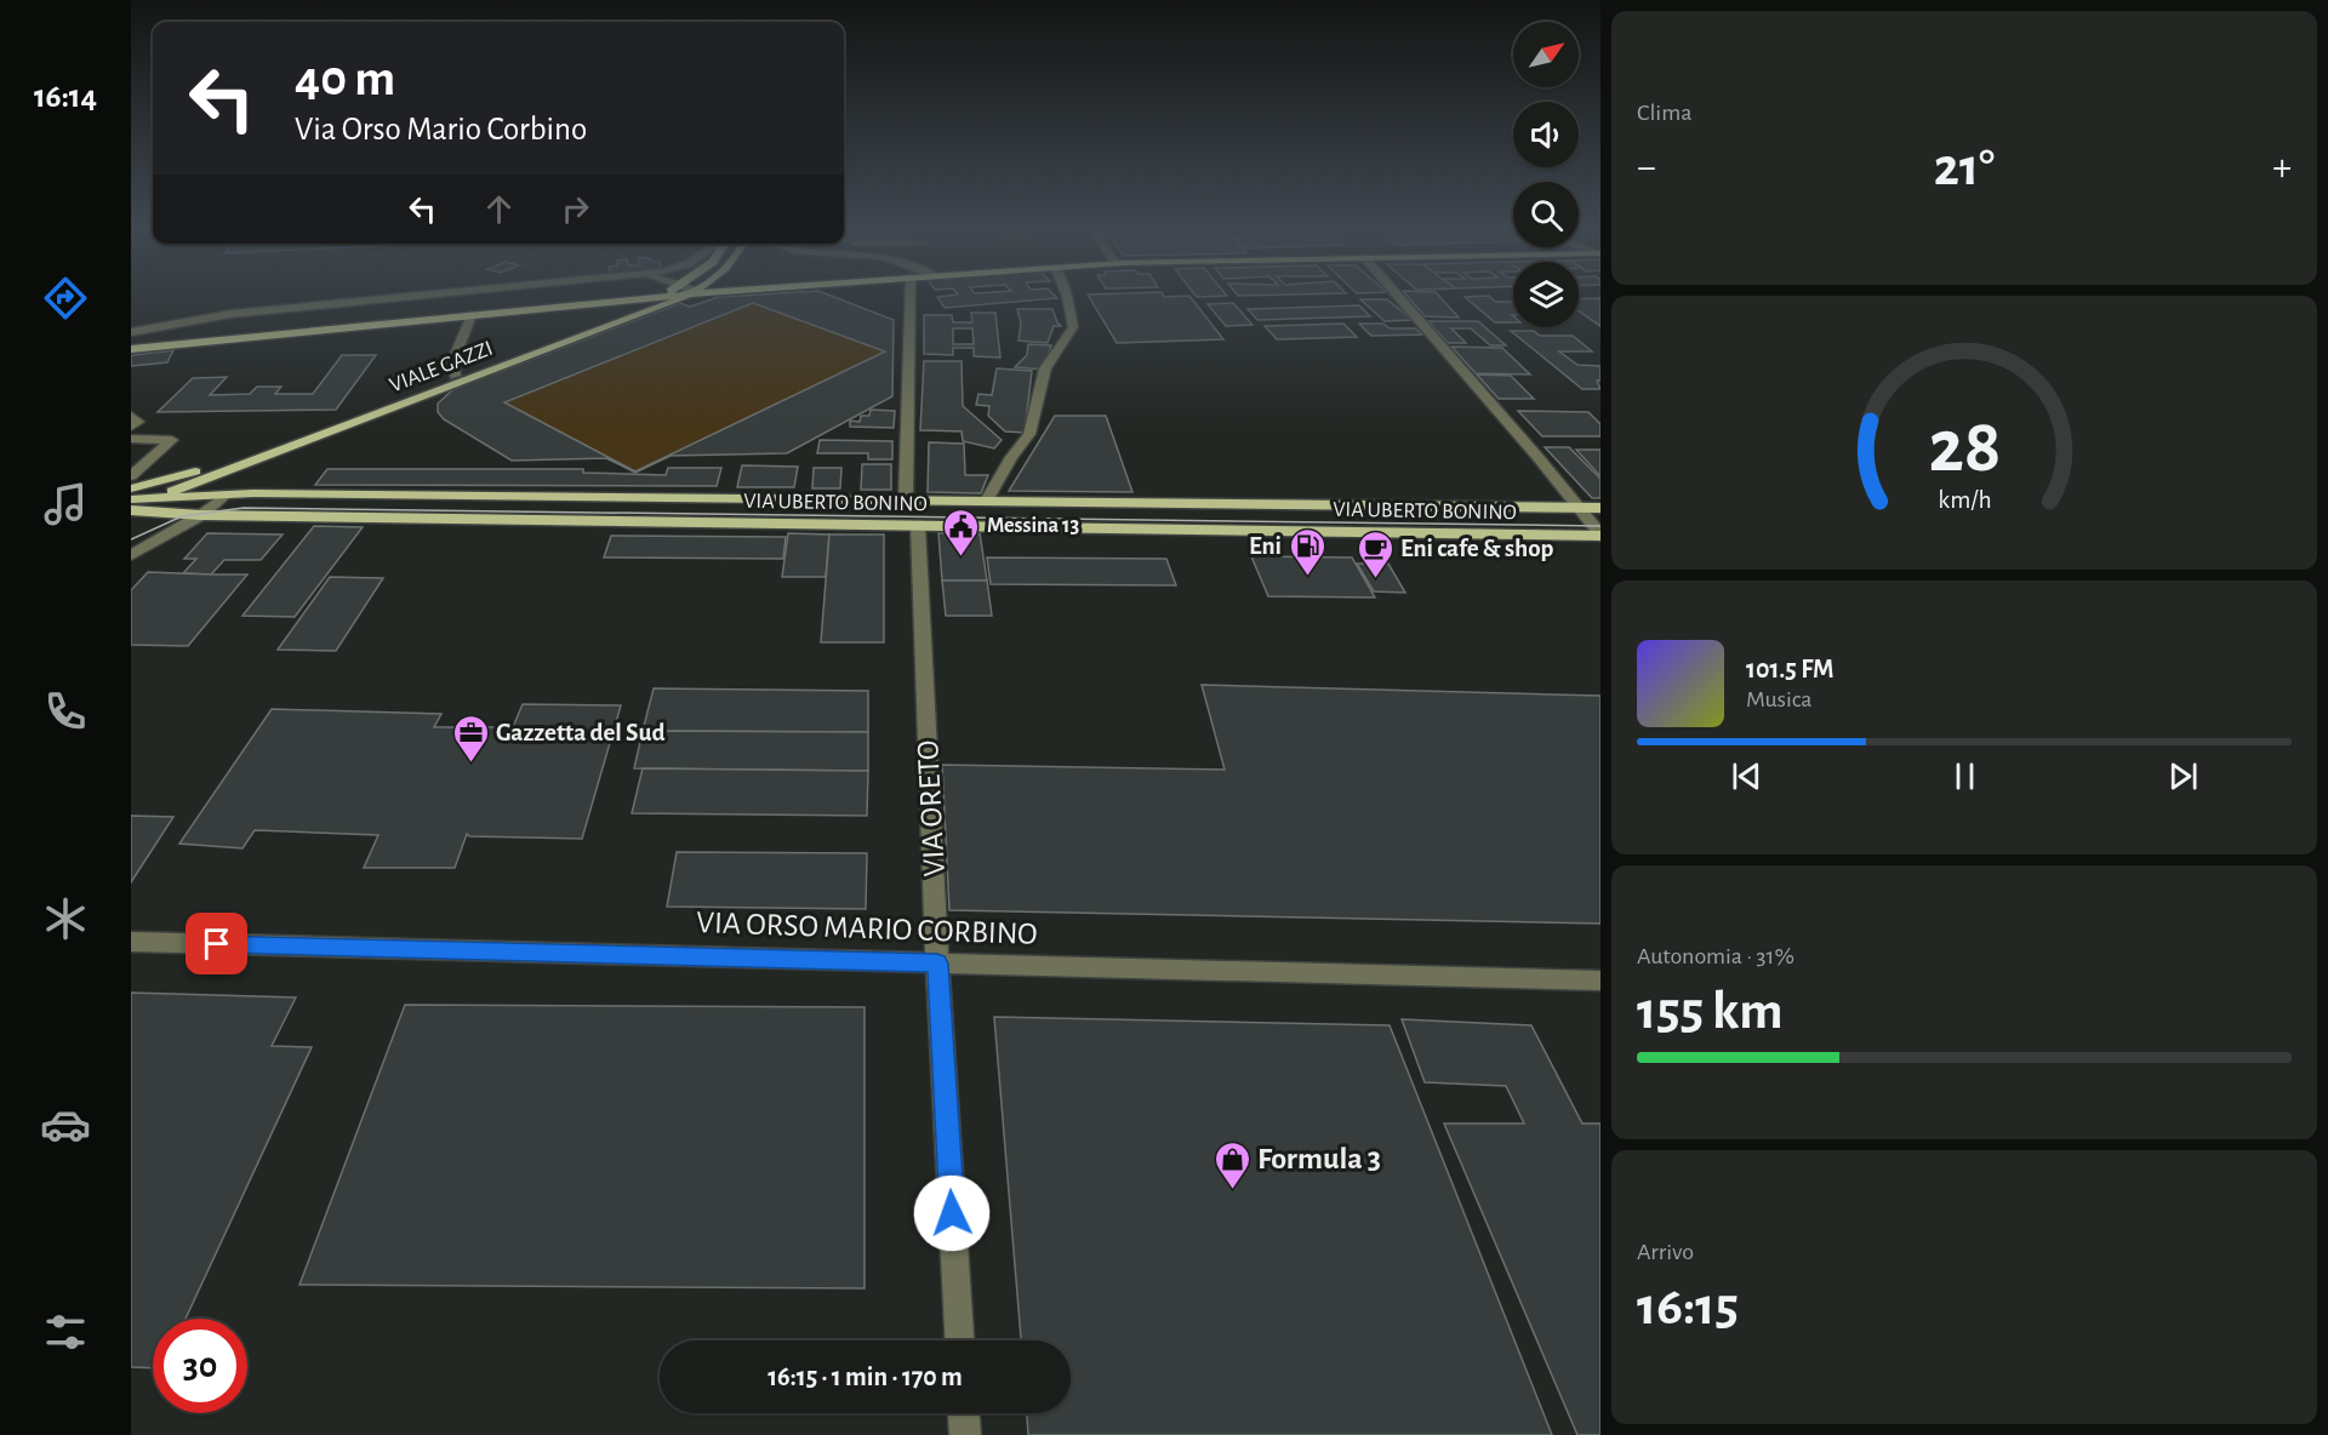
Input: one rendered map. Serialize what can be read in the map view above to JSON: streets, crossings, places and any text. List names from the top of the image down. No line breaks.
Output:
{"streets":{"main road":["VIALE GAZZI","VIA UBERTO BONINO"],"street":["VIA ORETO","VIA ORSO MARIO CORBINO"]},"crossings":[["VIALE GAZZI","VIA UBERTO BONINO"],["VIA UBERTO BONINO","VIA ORETO"],["VIA ORETO","VIA ORSO MARIO CORBINO"]],"places":{"public building":["Messina 13"],"fuel station":["Eni"],"cafe":["Eni cafe & shop"],"office":["Gazzetta del Sud"],"shop":["Formula 3"]},"north":"top right","page":{"tabs":"16:14","tile":["Clima",["Autonomia · 31%","155 km"],["Arrivo","16:15"]],"turn":["40 m","Via Orso Mario Corbino"],"heat":["−","21°","+"],"song":["101.5 FM","Musica"],"limit":"30","trip":"16:15 · 1 min · 170 m","gauge":["28","km/h"]}}
